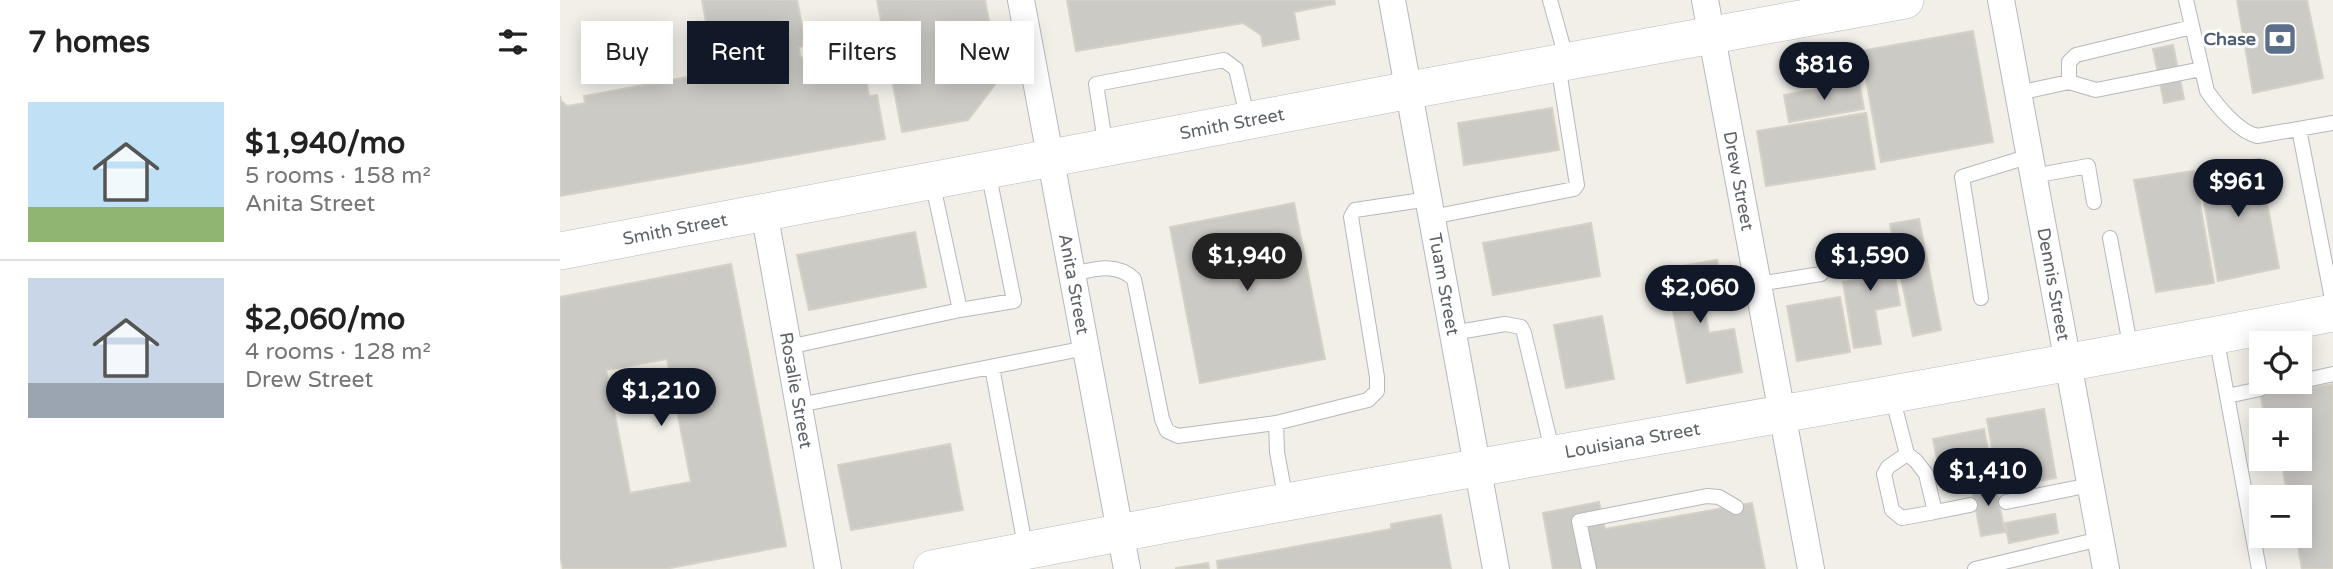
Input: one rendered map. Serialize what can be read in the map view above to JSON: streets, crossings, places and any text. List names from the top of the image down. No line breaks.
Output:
{"streets":{"main road":["Smith Street","Louisiana Street"],"street":["Drew Street","Tuam Street","Anita Street","Dennis Street","Rosalie Street"]},"crossings":[["Smith Street","Drew Street"],["Smith Street","Tuam Street"],["Smith Street","Anita Street"],["Smith Street","Rosalie Street"],["Drew Street","Louisiana Street"],["Tuam Street","Louisiana Street"],["Anita Street","Louisiana Street"],["Dennis Street","Louisiana Street"]],"places":{"bank":["Chase"]},"page":{"heading":"7 homes","chip":["Buy","Rent","Filters","New"],"price":["$816","$961","$1,940","$1,590","$2,060","$1,210","$1,410"],"list":[{"name":"$1,940/mo","note":"5 rooms · 158 m² · Anita Street"},{"name":"$2,060/mo","note":"4 rooms · 128 m² · Drew Street"}],"map_buttons":["+","−"]}}
